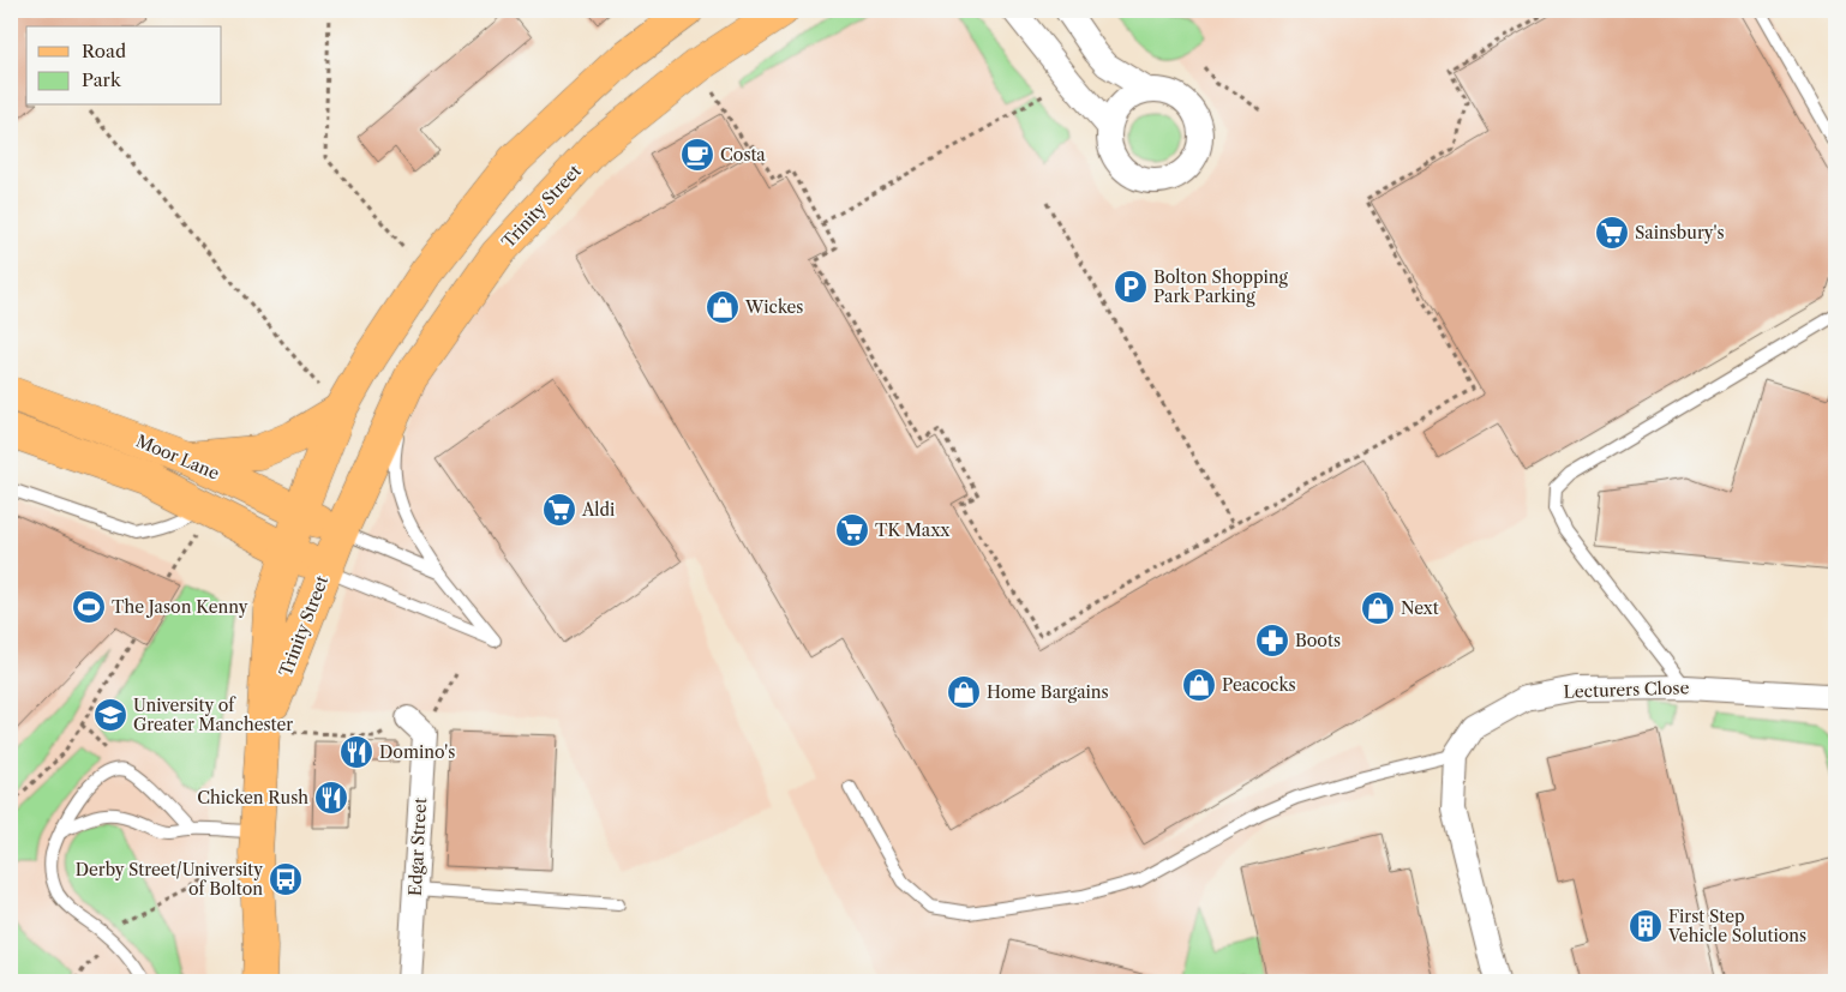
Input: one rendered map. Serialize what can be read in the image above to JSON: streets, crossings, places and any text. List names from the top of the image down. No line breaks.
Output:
{"streets":{"main road":["Trinity Street","Moor Lane"],"street":["Lecturers Close","Edgar Street"]},"crossings":[["Trinity Street","Moor Lane"]],"places":{"cafe":["Costa"],"supermarket":["Sainsbury's","Aldi","TK Maxx"],"parking":["Bolton Shopping Park Parking"],"shop":["Wickes","Next","Peacocks","Home Bargains"],"sports":["The Jason Kenny"],"pharmacy":["Boots"],"school or university":["University of Greater Manchester"],"restaurant":["Domino's","Chicken Rush"],"bus stop":["Derby Street/University of Bolton"],"building":["First Step Vehicle Solutions"]},"legend":["Road","Park"]}
